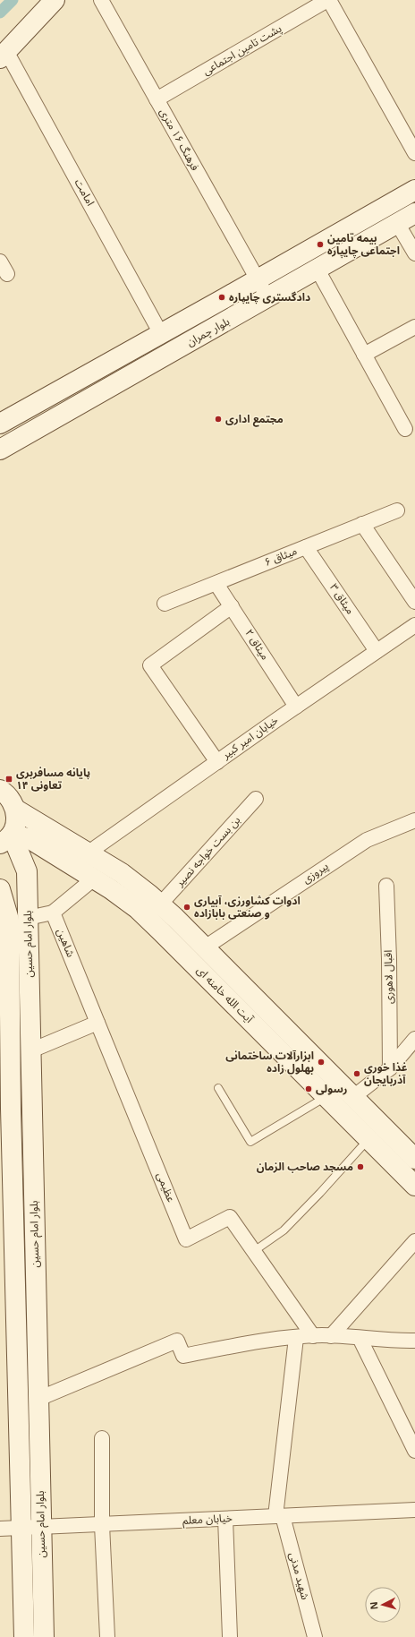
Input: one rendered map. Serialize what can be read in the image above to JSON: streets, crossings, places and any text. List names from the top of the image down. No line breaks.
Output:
{"streets":{"street":["پشت تامین اجتماعی","فرهنگ ۱۶ متری","امامت","بلوار چمران","میثاق ۶","میثاق ۳","میثاق ۲","خیابان امیر کبیر","بن بست خواجه نصیر","پیروزی","شاهین","بلوار امام حسین","اقبال لاهوری","آیت الله خامنه ای","عظیمی","خیابان معلم","شهید مدنی"]},"crossings":[["پشت تامین اجتماعی","فرهنگ ۱۶ متری"],["فرهنگ ۱۶ متری","بلوار چمران"],["امامت","بلوار چمران"],["میثاق ۶","میثاق ۳"],["میثاق ۶","میثاق ۲"],["میثاق ۳","خیابان امیر کبیر"],["میثاق ۲","خیابان امیر کبیر"],["خیابان امیر کبیر","آیت الله خامنه ای"],["بن بست خواجه نصیر","آیت الله خامنه ای"],["پیروزی","آیت الله خامنه ای"],["شاهین","عظیمی"],["بلوار امام حسین","آیت الله خامنه ای"],["بلوار امام حسین","خیابان معلم"],["خیابان معلم","شهید مدنی"]],"places":{"other":["بیمه تامین اجتماعی چایپاره","دادگستری چایپاره","مجتمع اداری","ادوات کشاورزی، آبیاری و صنعتی بابازاده","ابزارآلات ساختمانی بهلول زاده","غذا خوری آذربایجان","رسولی","مسجد صاحب الزمان"],"transit":["پایانه مسافربری تعاونی ۱۴"]},"north":"left"}
